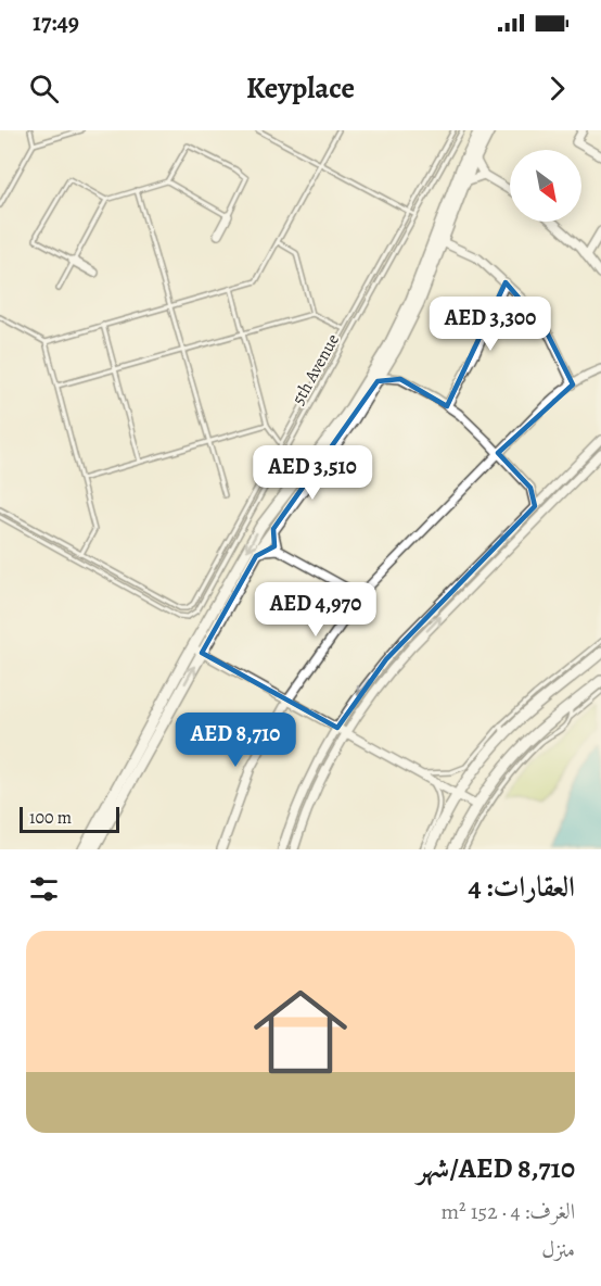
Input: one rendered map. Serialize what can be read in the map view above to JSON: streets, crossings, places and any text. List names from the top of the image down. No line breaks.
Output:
{"streets":{"lane":["5th Avenue"]},"scale_bar":"100 m","north":"bottom right","page":{"status":"17:49","header":"Keyplace","price":["AED 3,300","AED 3,510","AED 4,970","AED 8,710"],"scale":"100 m","heading":"العقارات: 4","list":[{"name":"AED 8,710/شهر","note":"الغرف: 4 · 152 m² · منزل"}]}}
